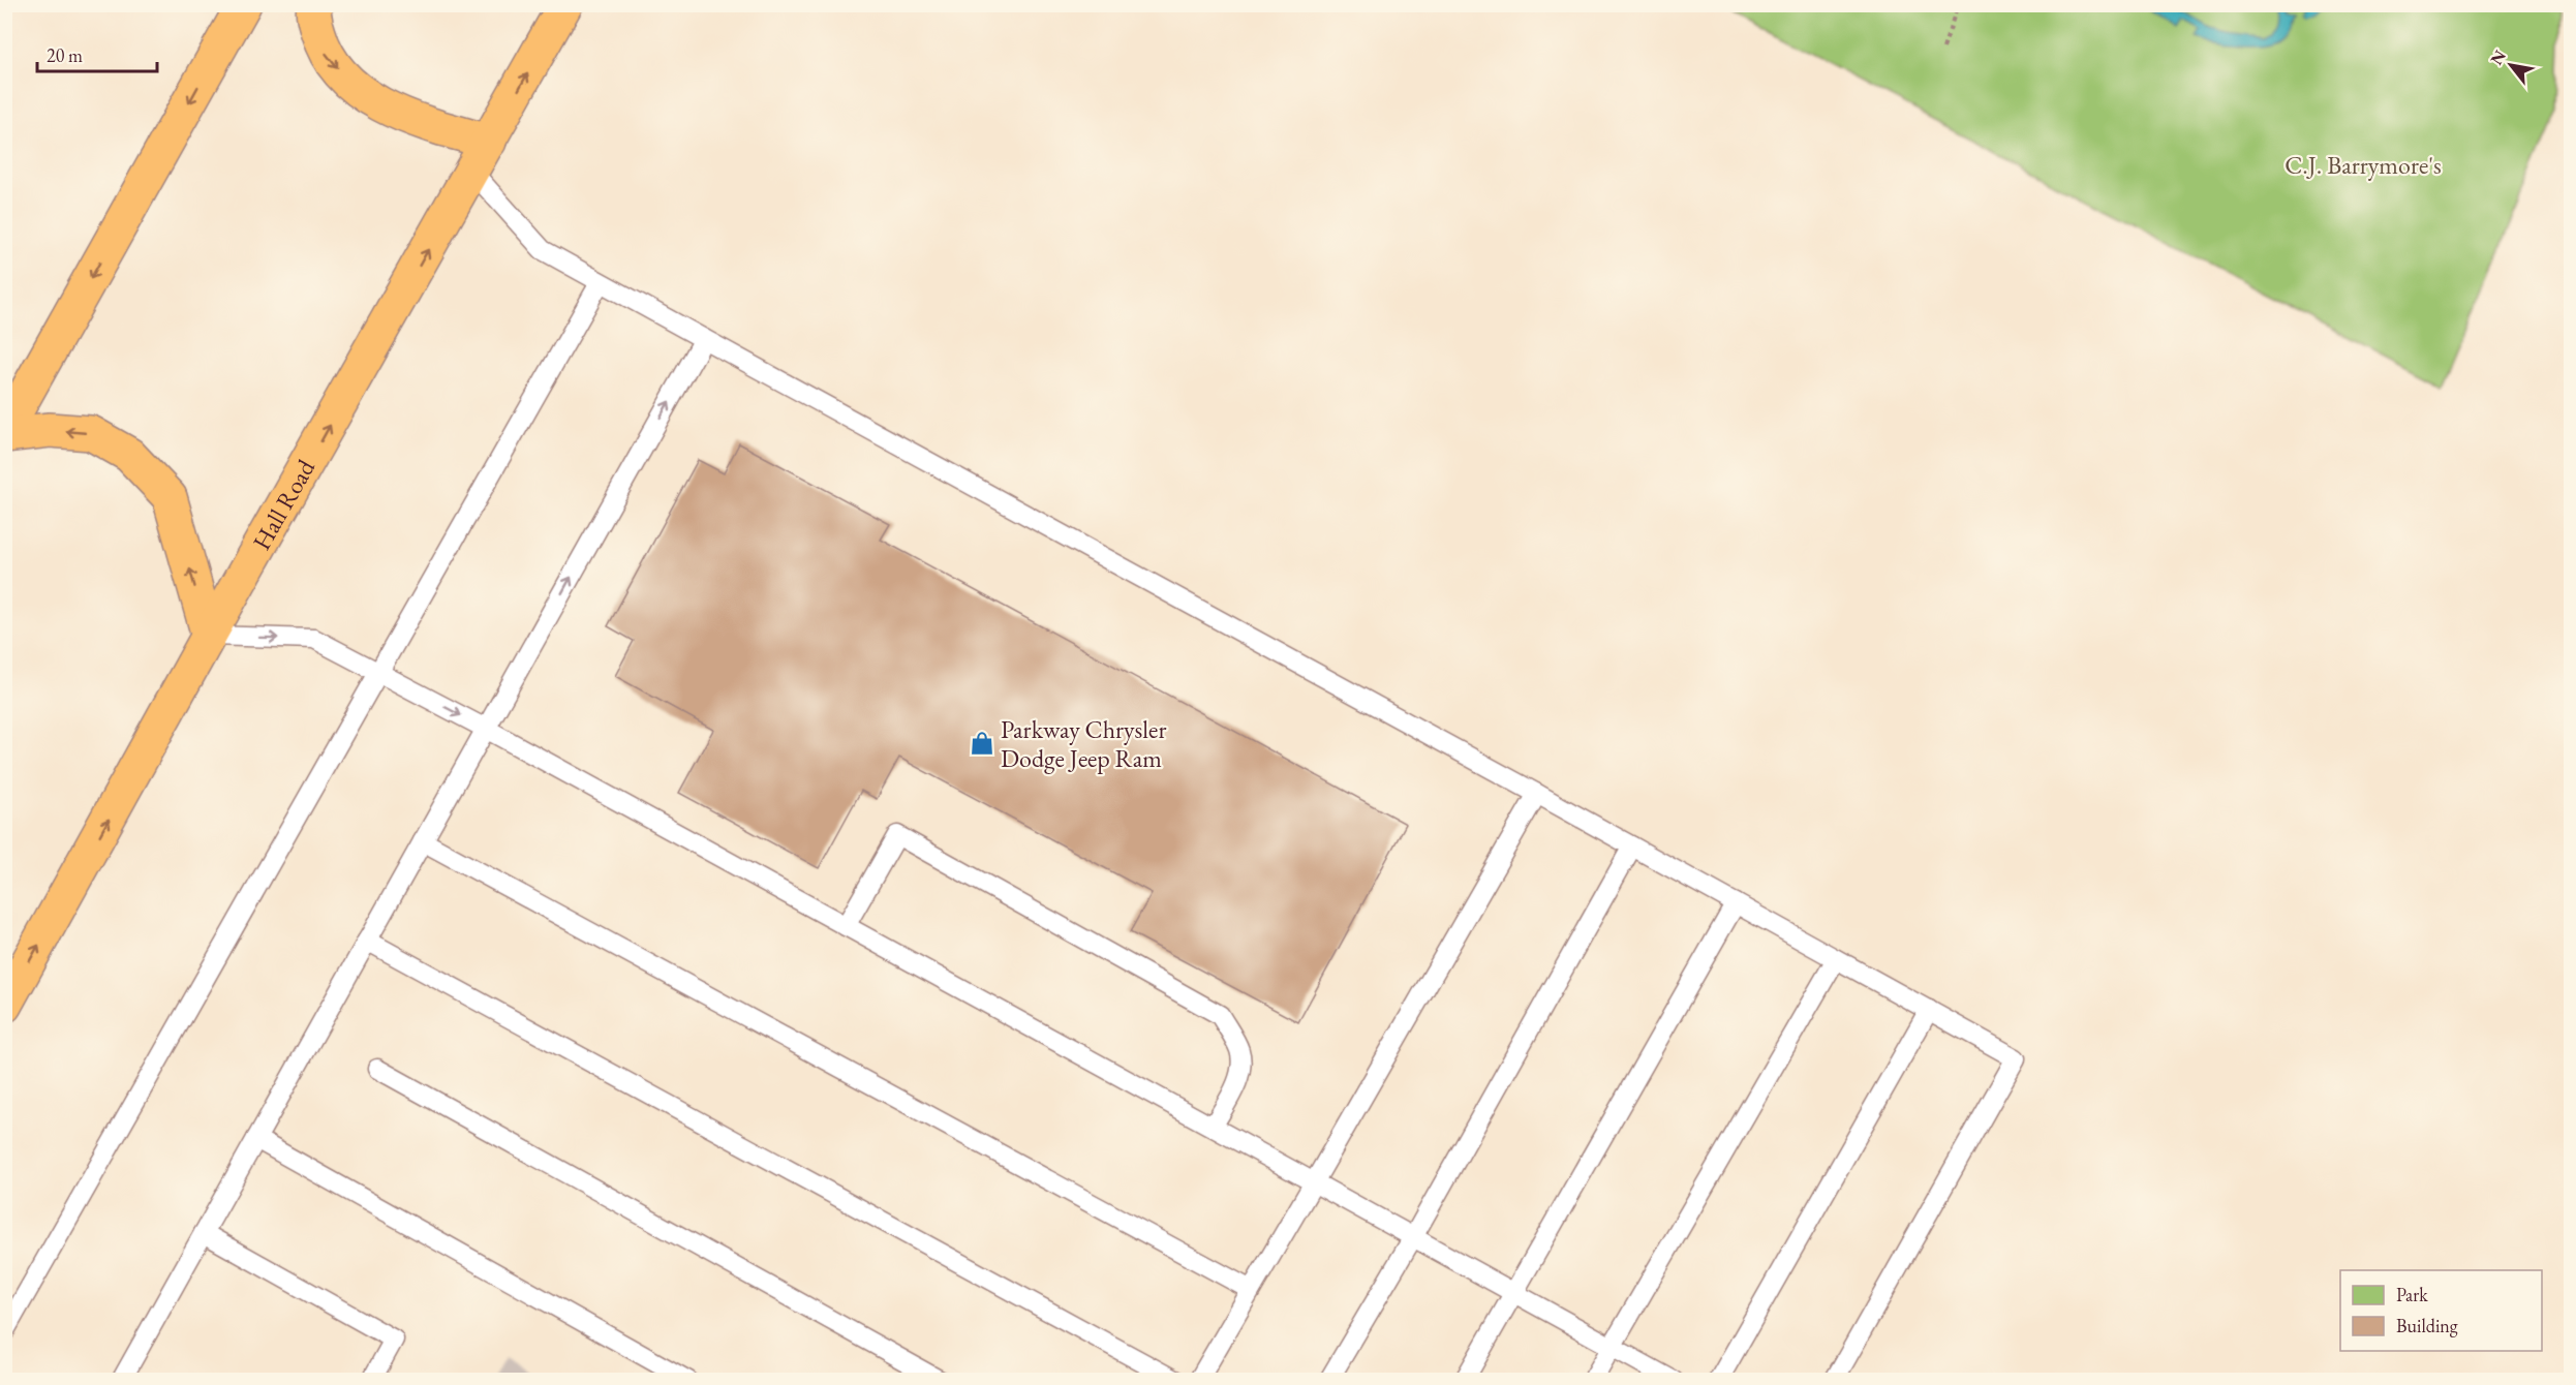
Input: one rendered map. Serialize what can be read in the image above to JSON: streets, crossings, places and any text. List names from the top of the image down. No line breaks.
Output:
{"streets":{"highway":["Hall Road"]},"parks":["C.J. Barrymore's"],"places":{"shop":["Parkway Chrysler Dodge Jeep Ram"]},"legend":["Park","Building"],"scale_bar":"20 m","north":"top left"}
